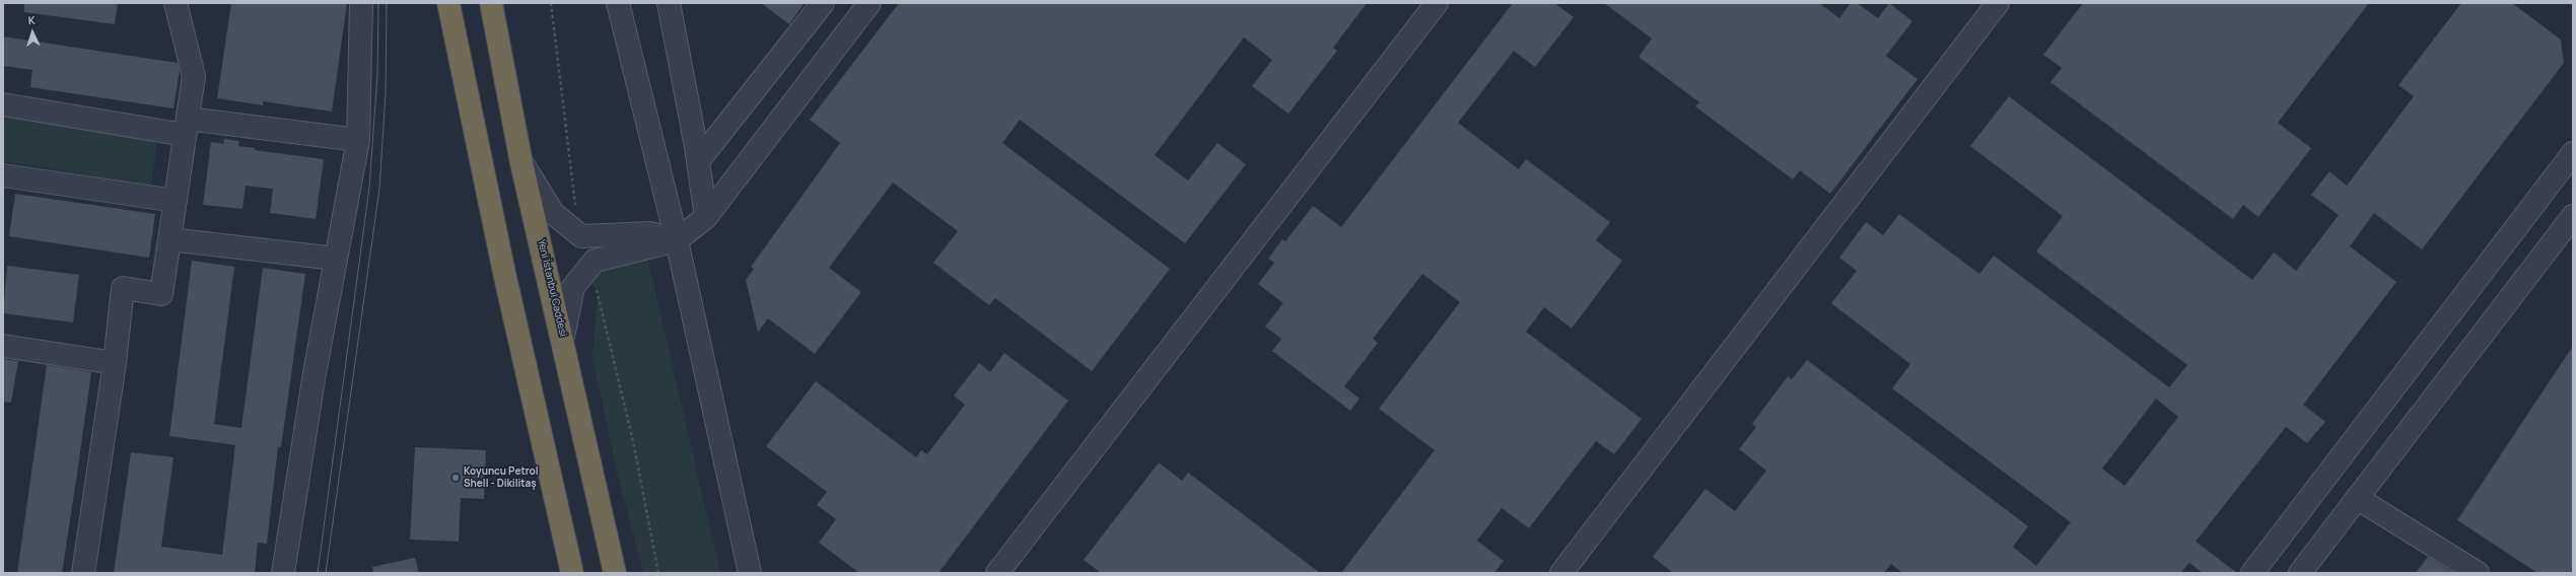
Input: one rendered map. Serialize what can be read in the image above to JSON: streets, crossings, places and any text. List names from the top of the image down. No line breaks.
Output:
{"streets":{"highway":["Yeni İstanbul Caddesi"]},"places":["Koyuncu Petrol Shell - Dikilitaş"],"north":"top"}
